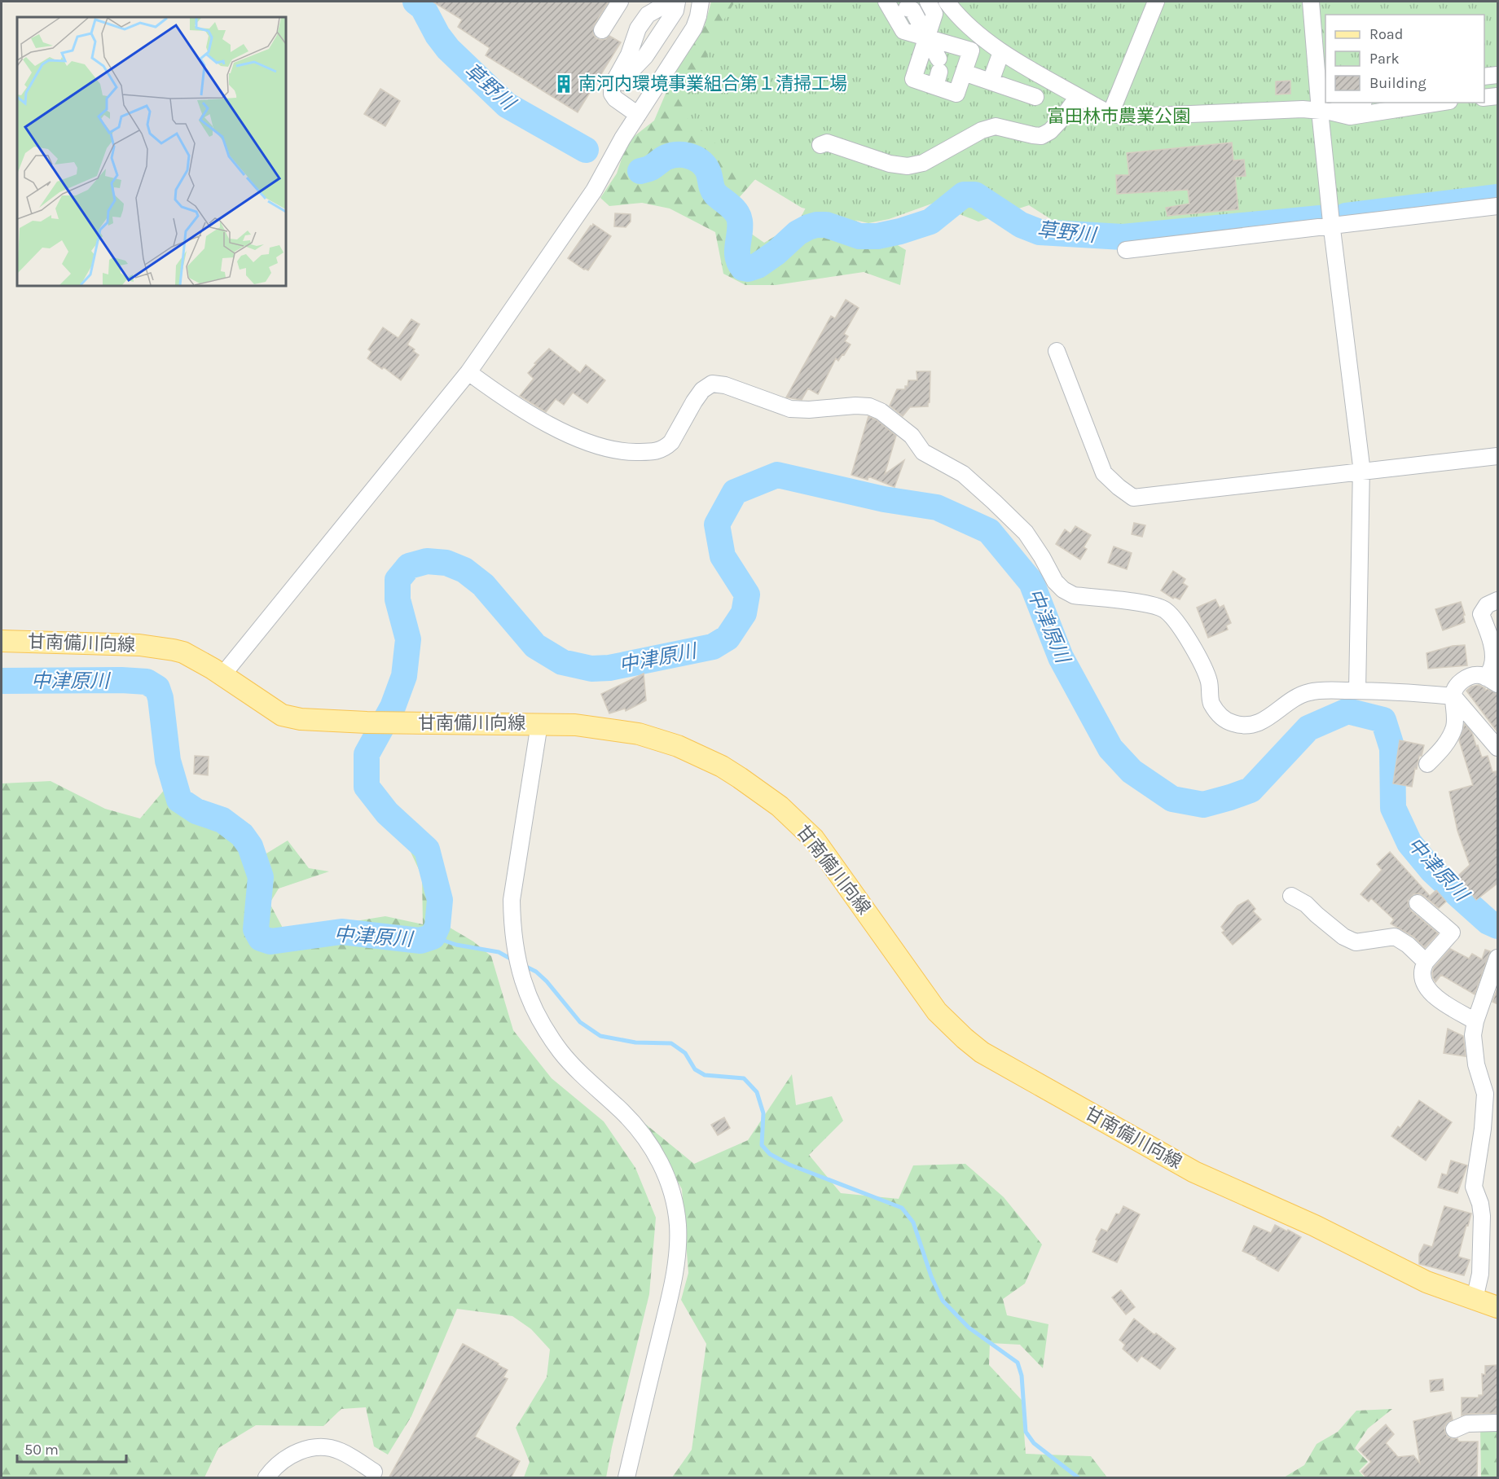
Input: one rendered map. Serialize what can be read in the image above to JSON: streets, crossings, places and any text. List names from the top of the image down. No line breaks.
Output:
{"streets":{"main road":["甘南備川向線"]},"water":["草野川","中津原川"],"parks":["富田林市農業公園"],"places":{"building":["南河内環境事業組合第１清掃工場"]},"legend":["Road","Park","Building"],"scale_bar":"50 m"}
